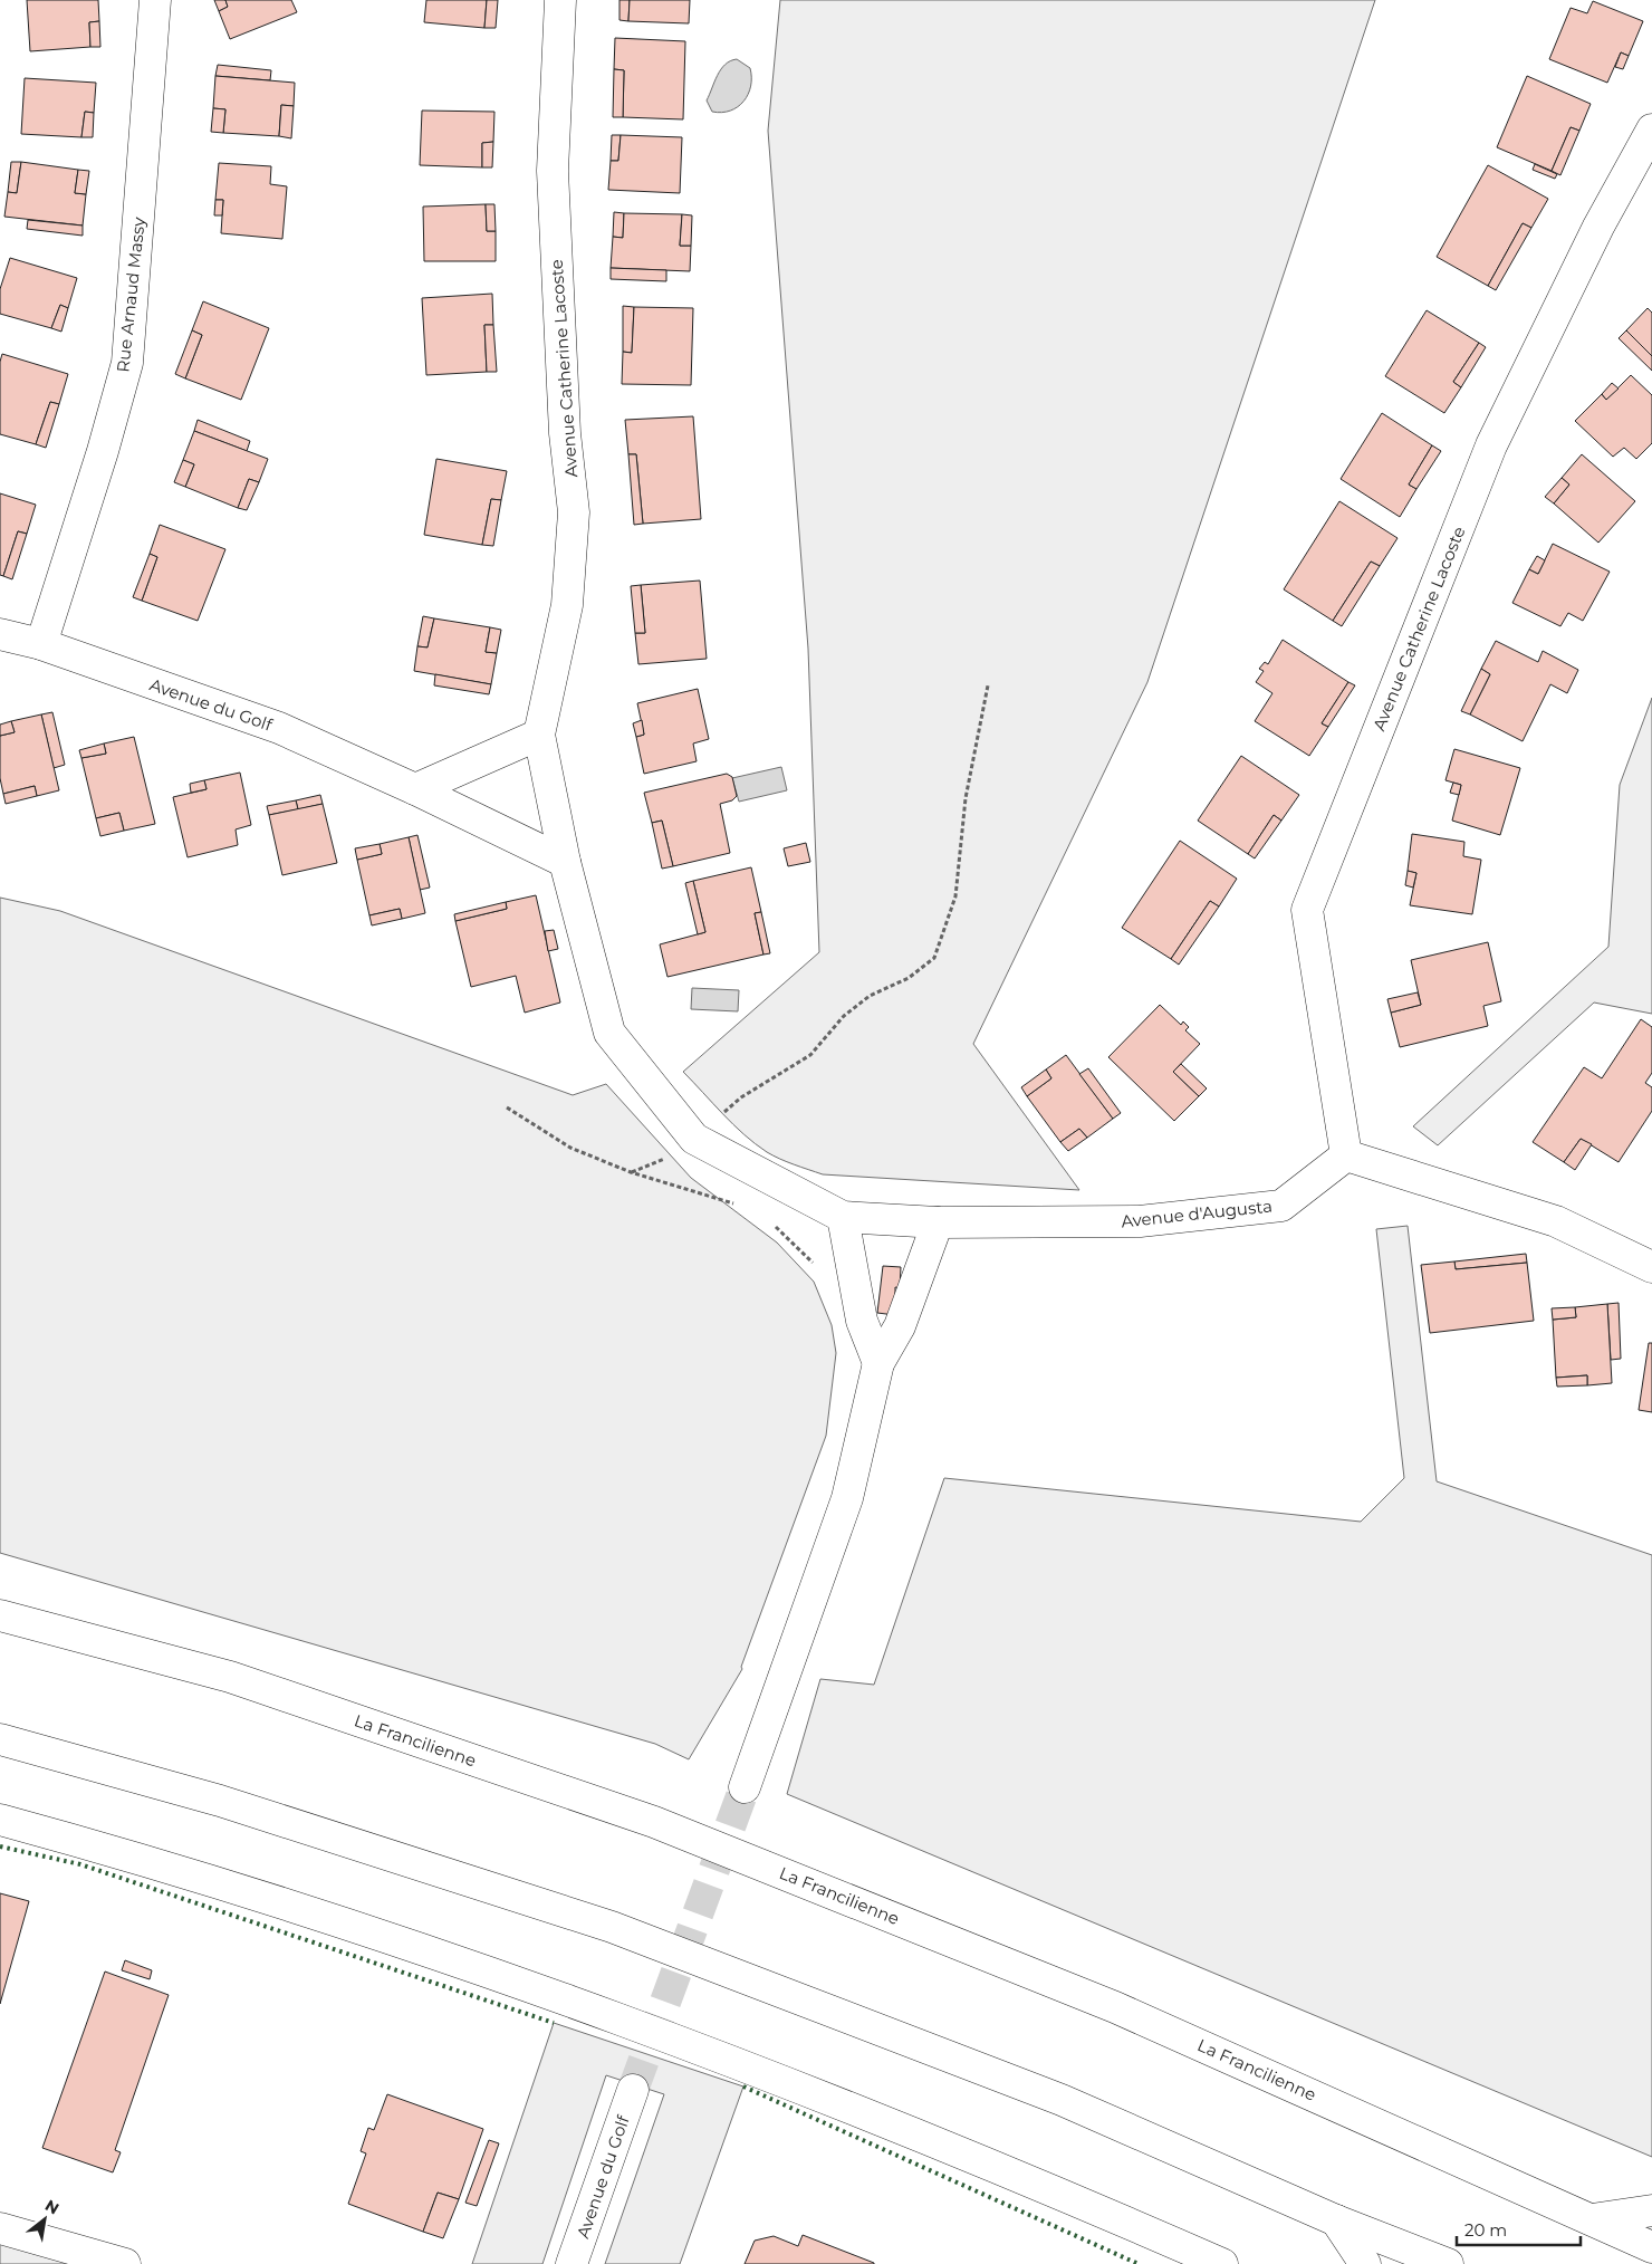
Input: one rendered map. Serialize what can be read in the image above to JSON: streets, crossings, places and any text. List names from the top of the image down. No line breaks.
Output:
{"streets":{"main road":["Rue Arnaud Massy","Avenue Catherine Lacoste","Avenue du Golf","Avenue d'Augusta","La Francilienne"]},"crossings":[["Rue Arnaud Massy","Avenue du Golf"],["Avenue Catherine Lacoste","Avenue d'Augusta"]],"scale_bar":"20 m","north":"top right"}
